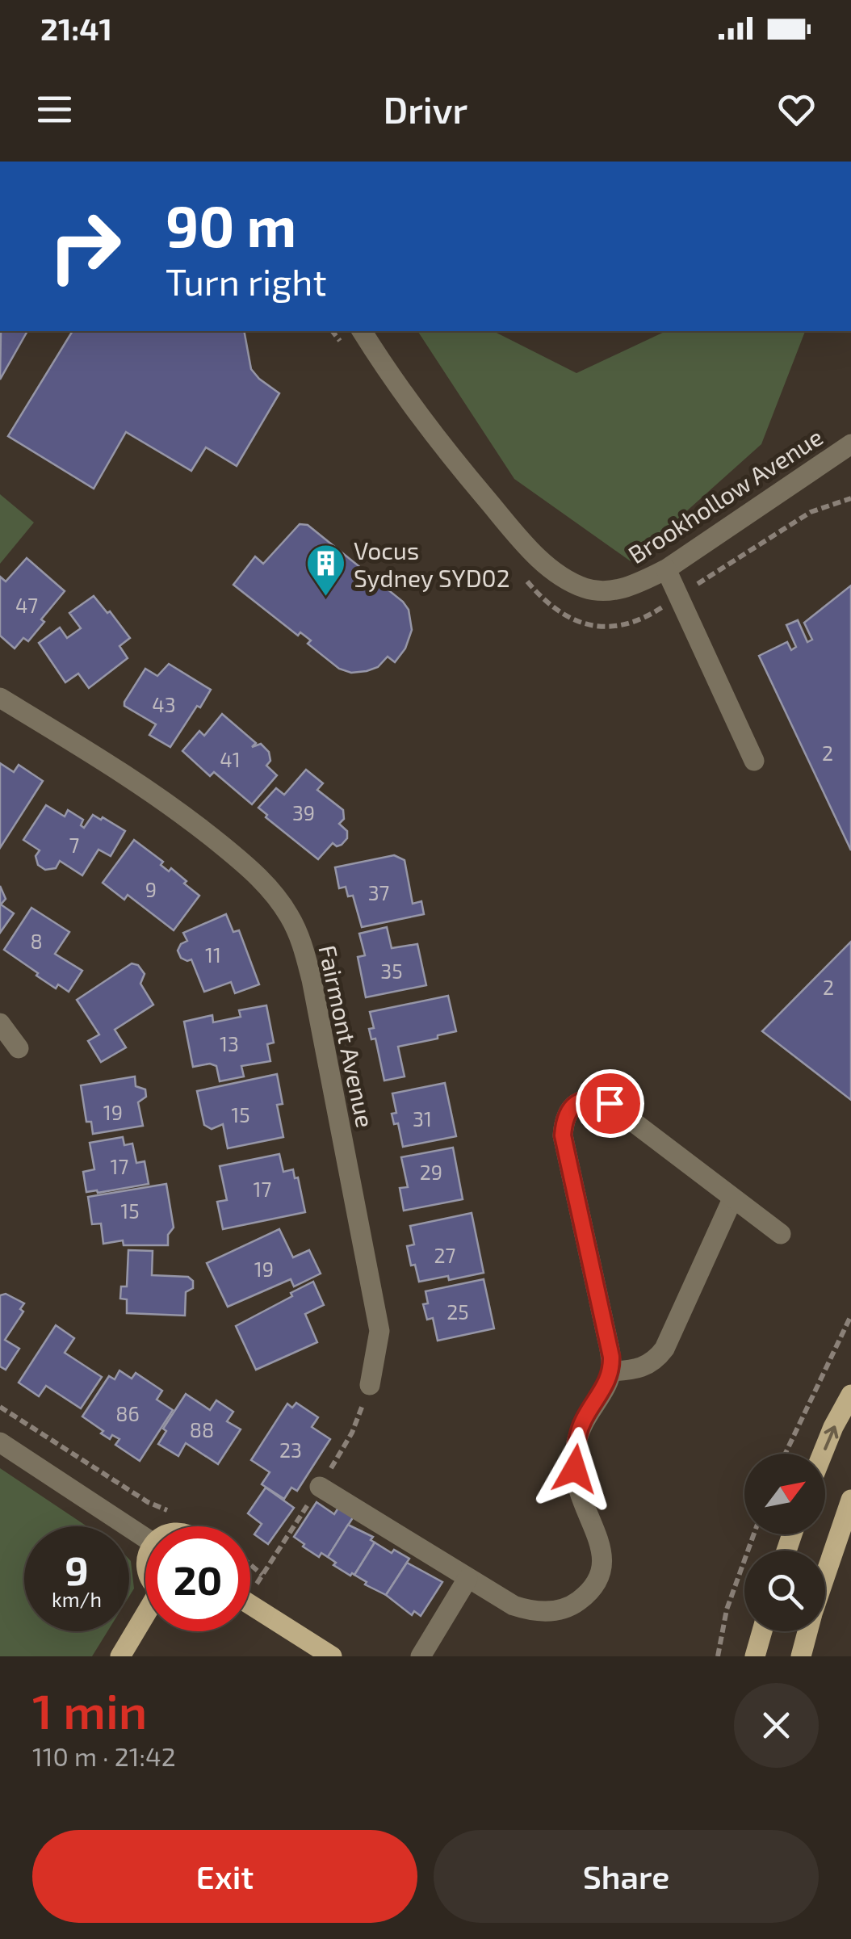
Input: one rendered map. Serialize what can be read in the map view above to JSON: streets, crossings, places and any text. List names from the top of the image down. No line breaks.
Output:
{"streets":{"street":["Brookhollow Avenue","Fairmont Avenue"]},"places":{"building":["Vocus Sydney SYD02"]},"house_numbers":["47","43","2","41","39","7","9","37","8","11","35","2","13","19","15","31","17","29","17","15","27","19","25","86","88","23"],"north":"top right","page":{"status":"21:41","header":"Drivr","turn":["90 m","Turn right"],"speed":"9 km/h","limit":"20","heading":["1 min","110 m · 21:42"],"buttons":["Exit","Share"]}}
